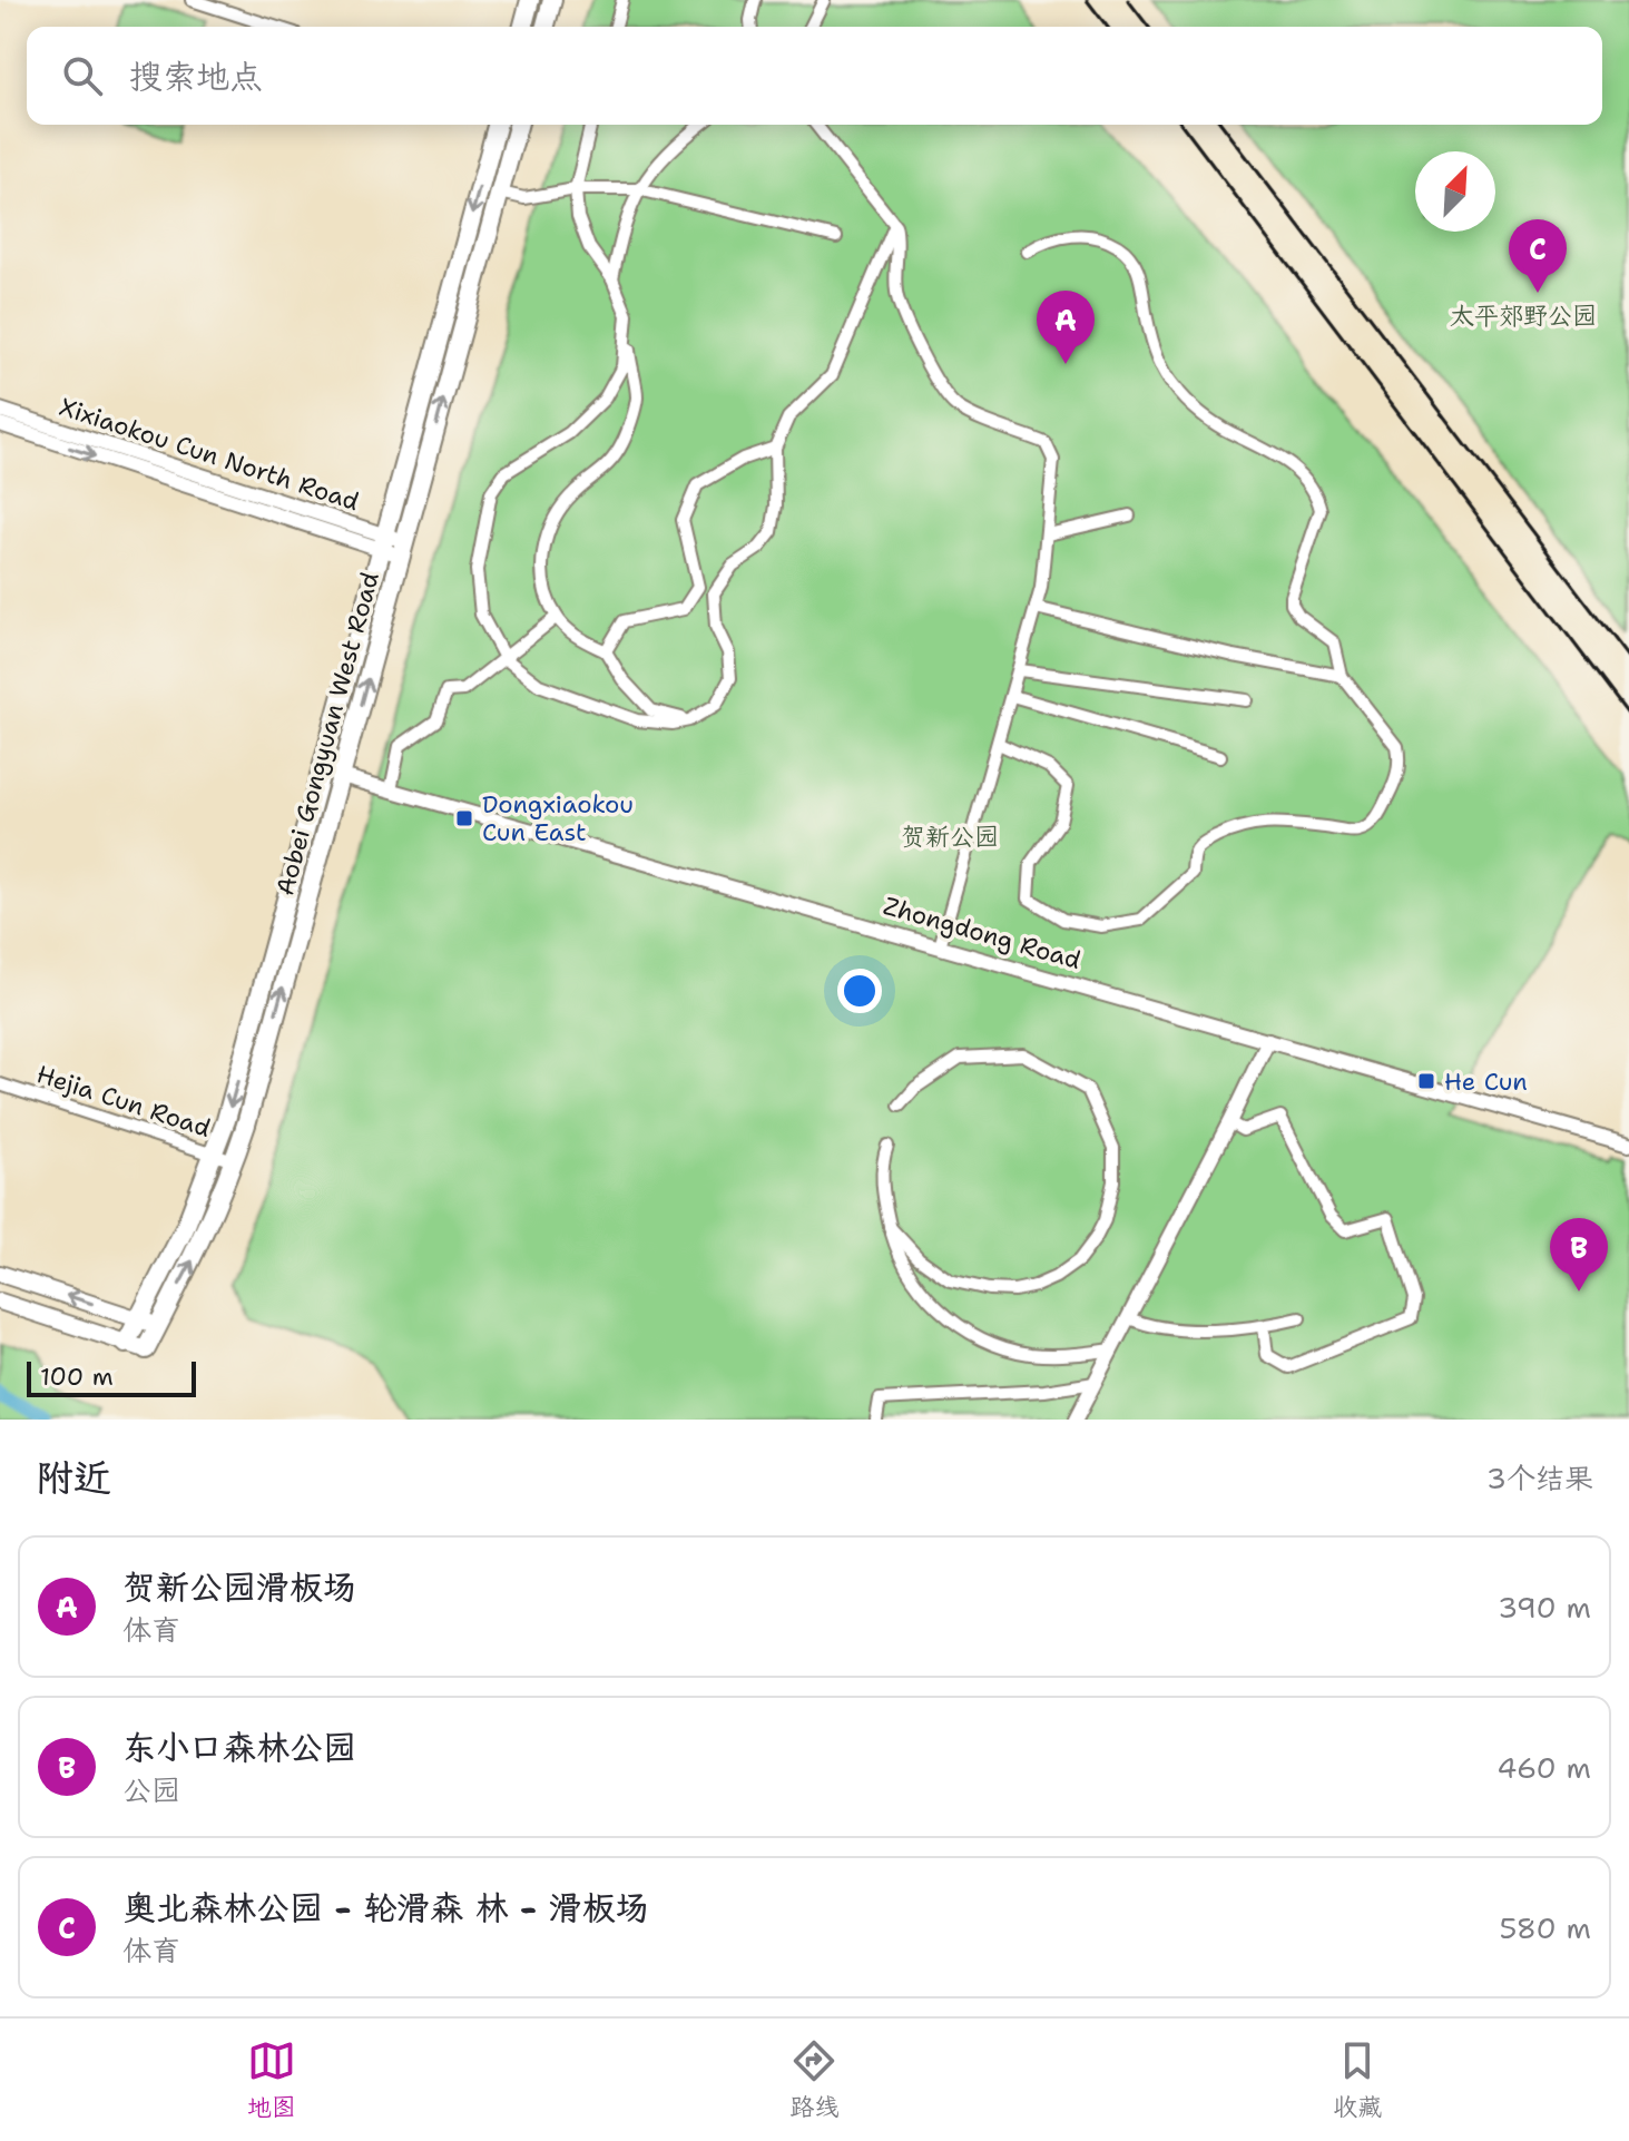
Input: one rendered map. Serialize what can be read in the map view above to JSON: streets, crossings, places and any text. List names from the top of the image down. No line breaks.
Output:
{"streets":{"main road":["Aobei Gongyuan West Road"],"street":["Xixiaokou Cun North Road","Zhongdong Road","Hejia Cun Road"]},"crossings":[["Xixiaokou Cun North Road","Aobei Gongyuan West Road"],["Aobei Gongyuan West Road","Zhongdong Road"],["Aobei Gongyuan West Road","Hejia Cun Road"]],"parks":["太平郊野公园","贺新公园"],"places":{"transit":["Dongxiaokou Cun East","He Cun"]},"scale_bar":"100 m","north":"top right","page":{"search":"搜索地点","pins":["C","A","B"],"scale":"100 m","heading":["附近","3个结果"],"list":[{"mark":"A","name":"贺新公园滑板场","note":"体育","value":"390 m"},{"mark":"B","name":"东小口森林公园","note":"公园","value":"460 m"},{"mark":"C","name":"奥北森林公园 - 轮滑森 林 - 滑板场","note":"体育","value":"580 m"}],"nav":["地图","路线","收藏"]}}
